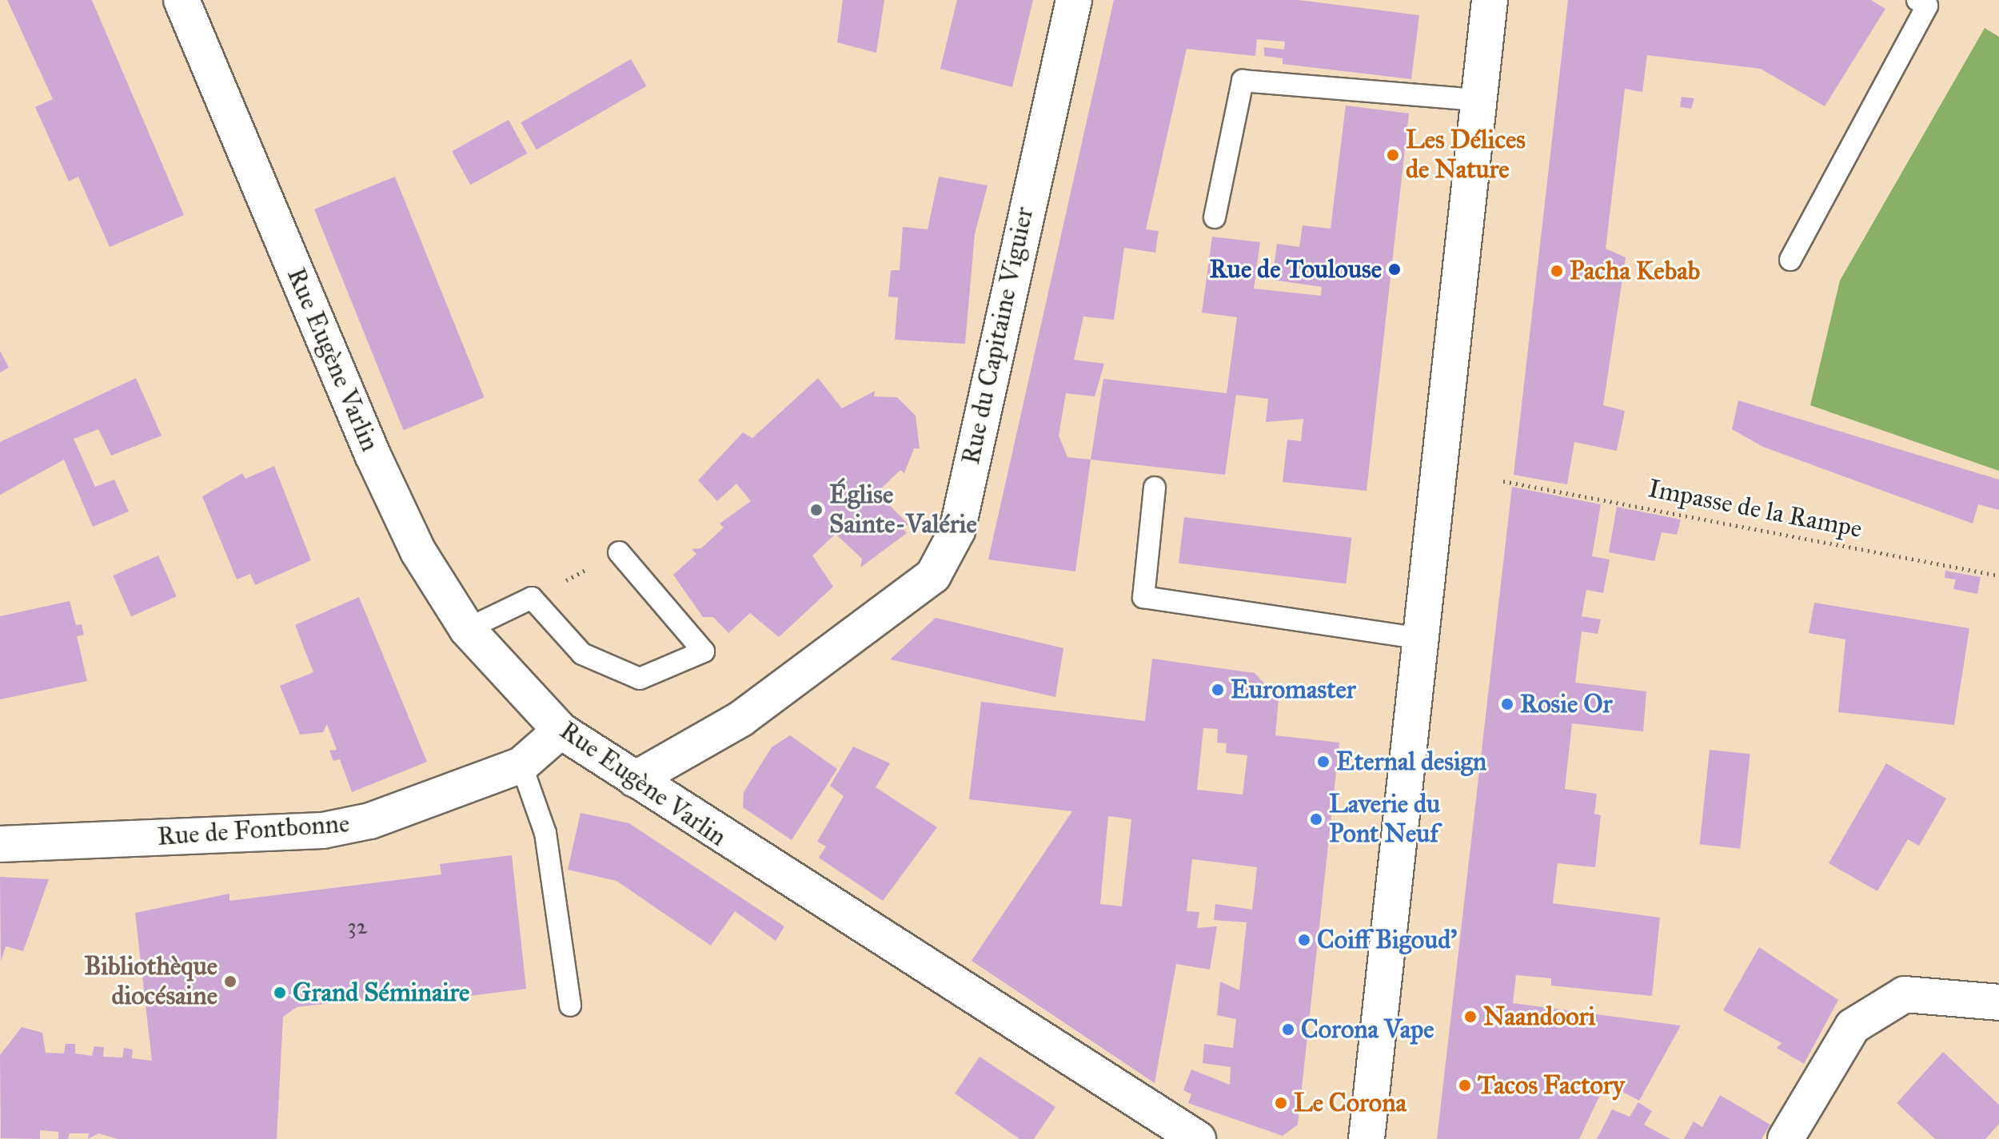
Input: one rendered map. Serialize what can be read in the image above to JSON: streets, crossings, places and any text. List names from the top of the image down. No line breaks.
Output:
{"streets":{"street":["Rue du Capitaine Viguier","Rue Eugène Varlin","Rue de Fontbonne"],"path":["Impasse de la Rampe"]},"crossings":[["Rue du Capitaine Viguier","Rue Eugène Varlin"],["Rue Eugène Varlin","Rue de Fontbonne"]],"places":["Les Délices de Nature","Rue de Toulouse","Pacha Kebab","Église Sainte-Valérie","Euromaster","Rosie Or","Eternal design","Laverie du Pont Neuf","Coiff Bigoud'","Bibliothèque diocésaine","Grand Séminaire","Naandoori","Corona Vape","Tacos Factory","Le Corona"],"house_numbers":["32"]}
